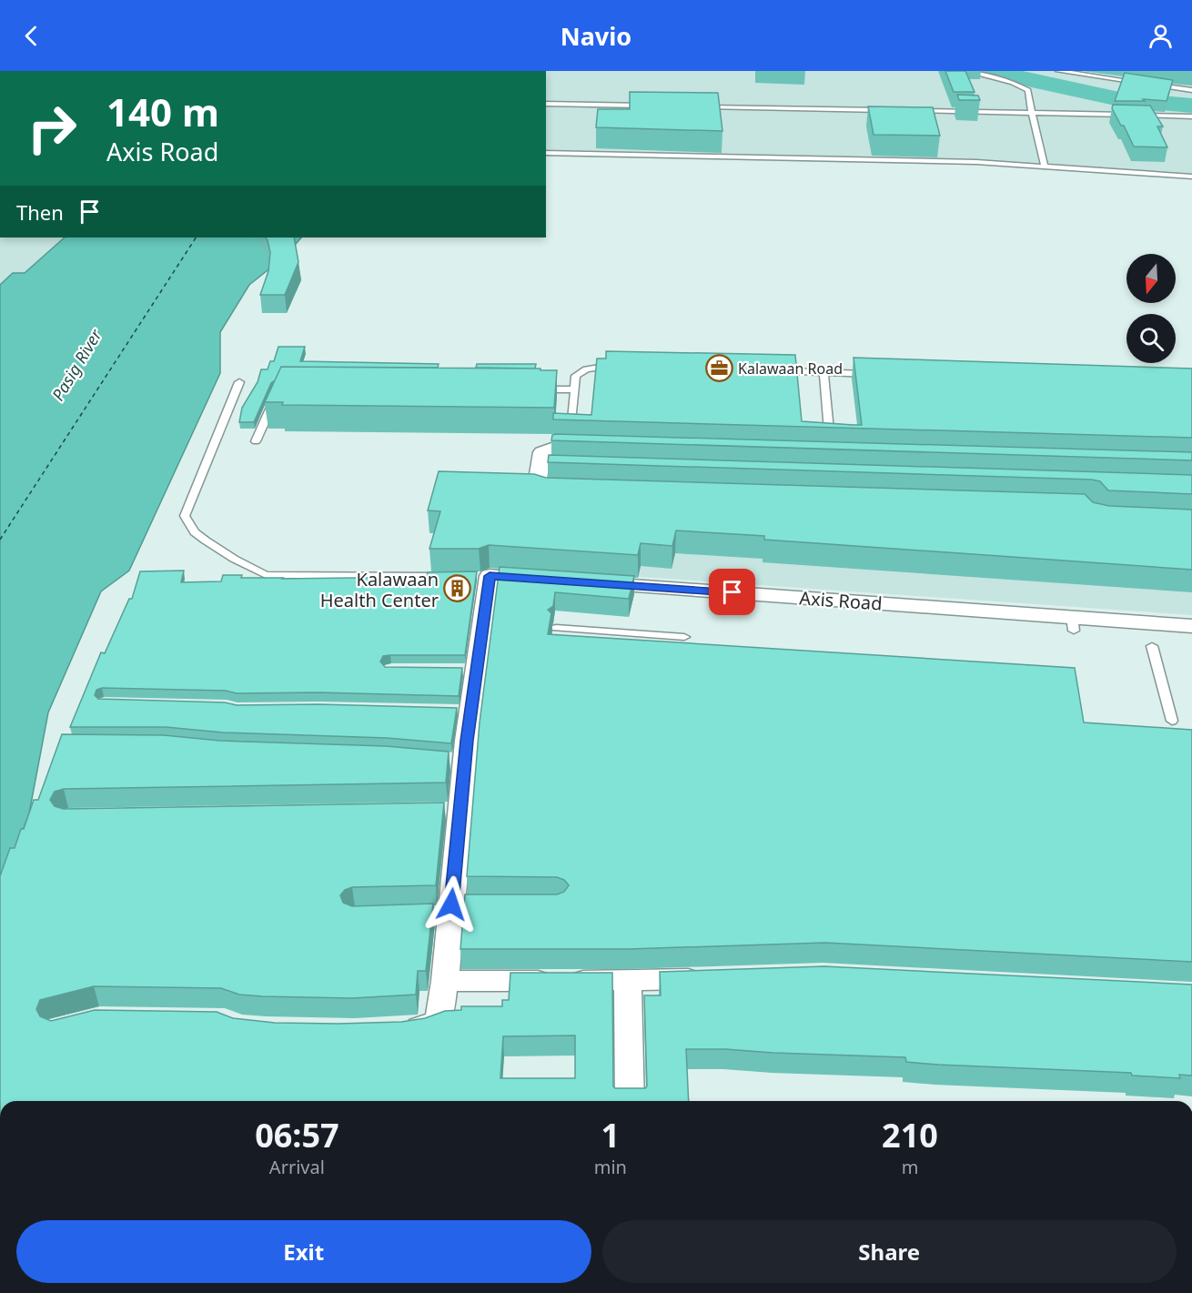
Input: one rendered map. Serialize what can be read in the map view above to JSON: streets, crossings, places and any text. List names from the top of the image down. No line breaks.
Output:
{"streets":{"street":["Axis Road"]},"water":["Pasig River"],"places":{"office":["Kalawaan Road"],"building":["Kalawaan Health Center"]},"north":"bottom","page":{"header":"Navio","turn":["140 m","Axis Road"],"then":"Then","eta":["06:57","Arrival","1","min","210","m"],"buttons":["Exit","Share"]}}
